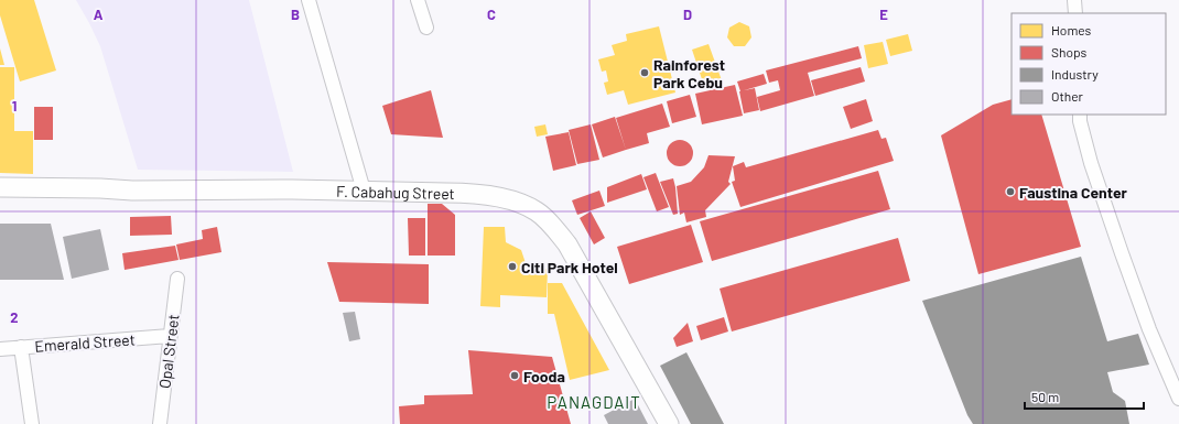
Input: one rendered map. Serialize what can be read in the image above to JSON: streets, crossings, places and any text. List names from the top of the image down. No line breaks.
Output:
{"streets":{"main road":["F. Cabahug Street"],"street":["Emerald Street","Opal Street"]},"crossings":[["Emerald Street","Opal Street"]],"districts":["PANAGDAIT"],"places":["Rainforest Park Cebu","Faustina Center","Citi Park Hotel","Fooda"],"legend":["Homes","Shops","Industry","Other"],"scale_bar":"50 m","grid":{"columns":["A","B","C","D","E"],"rows":["1","2"]}}
